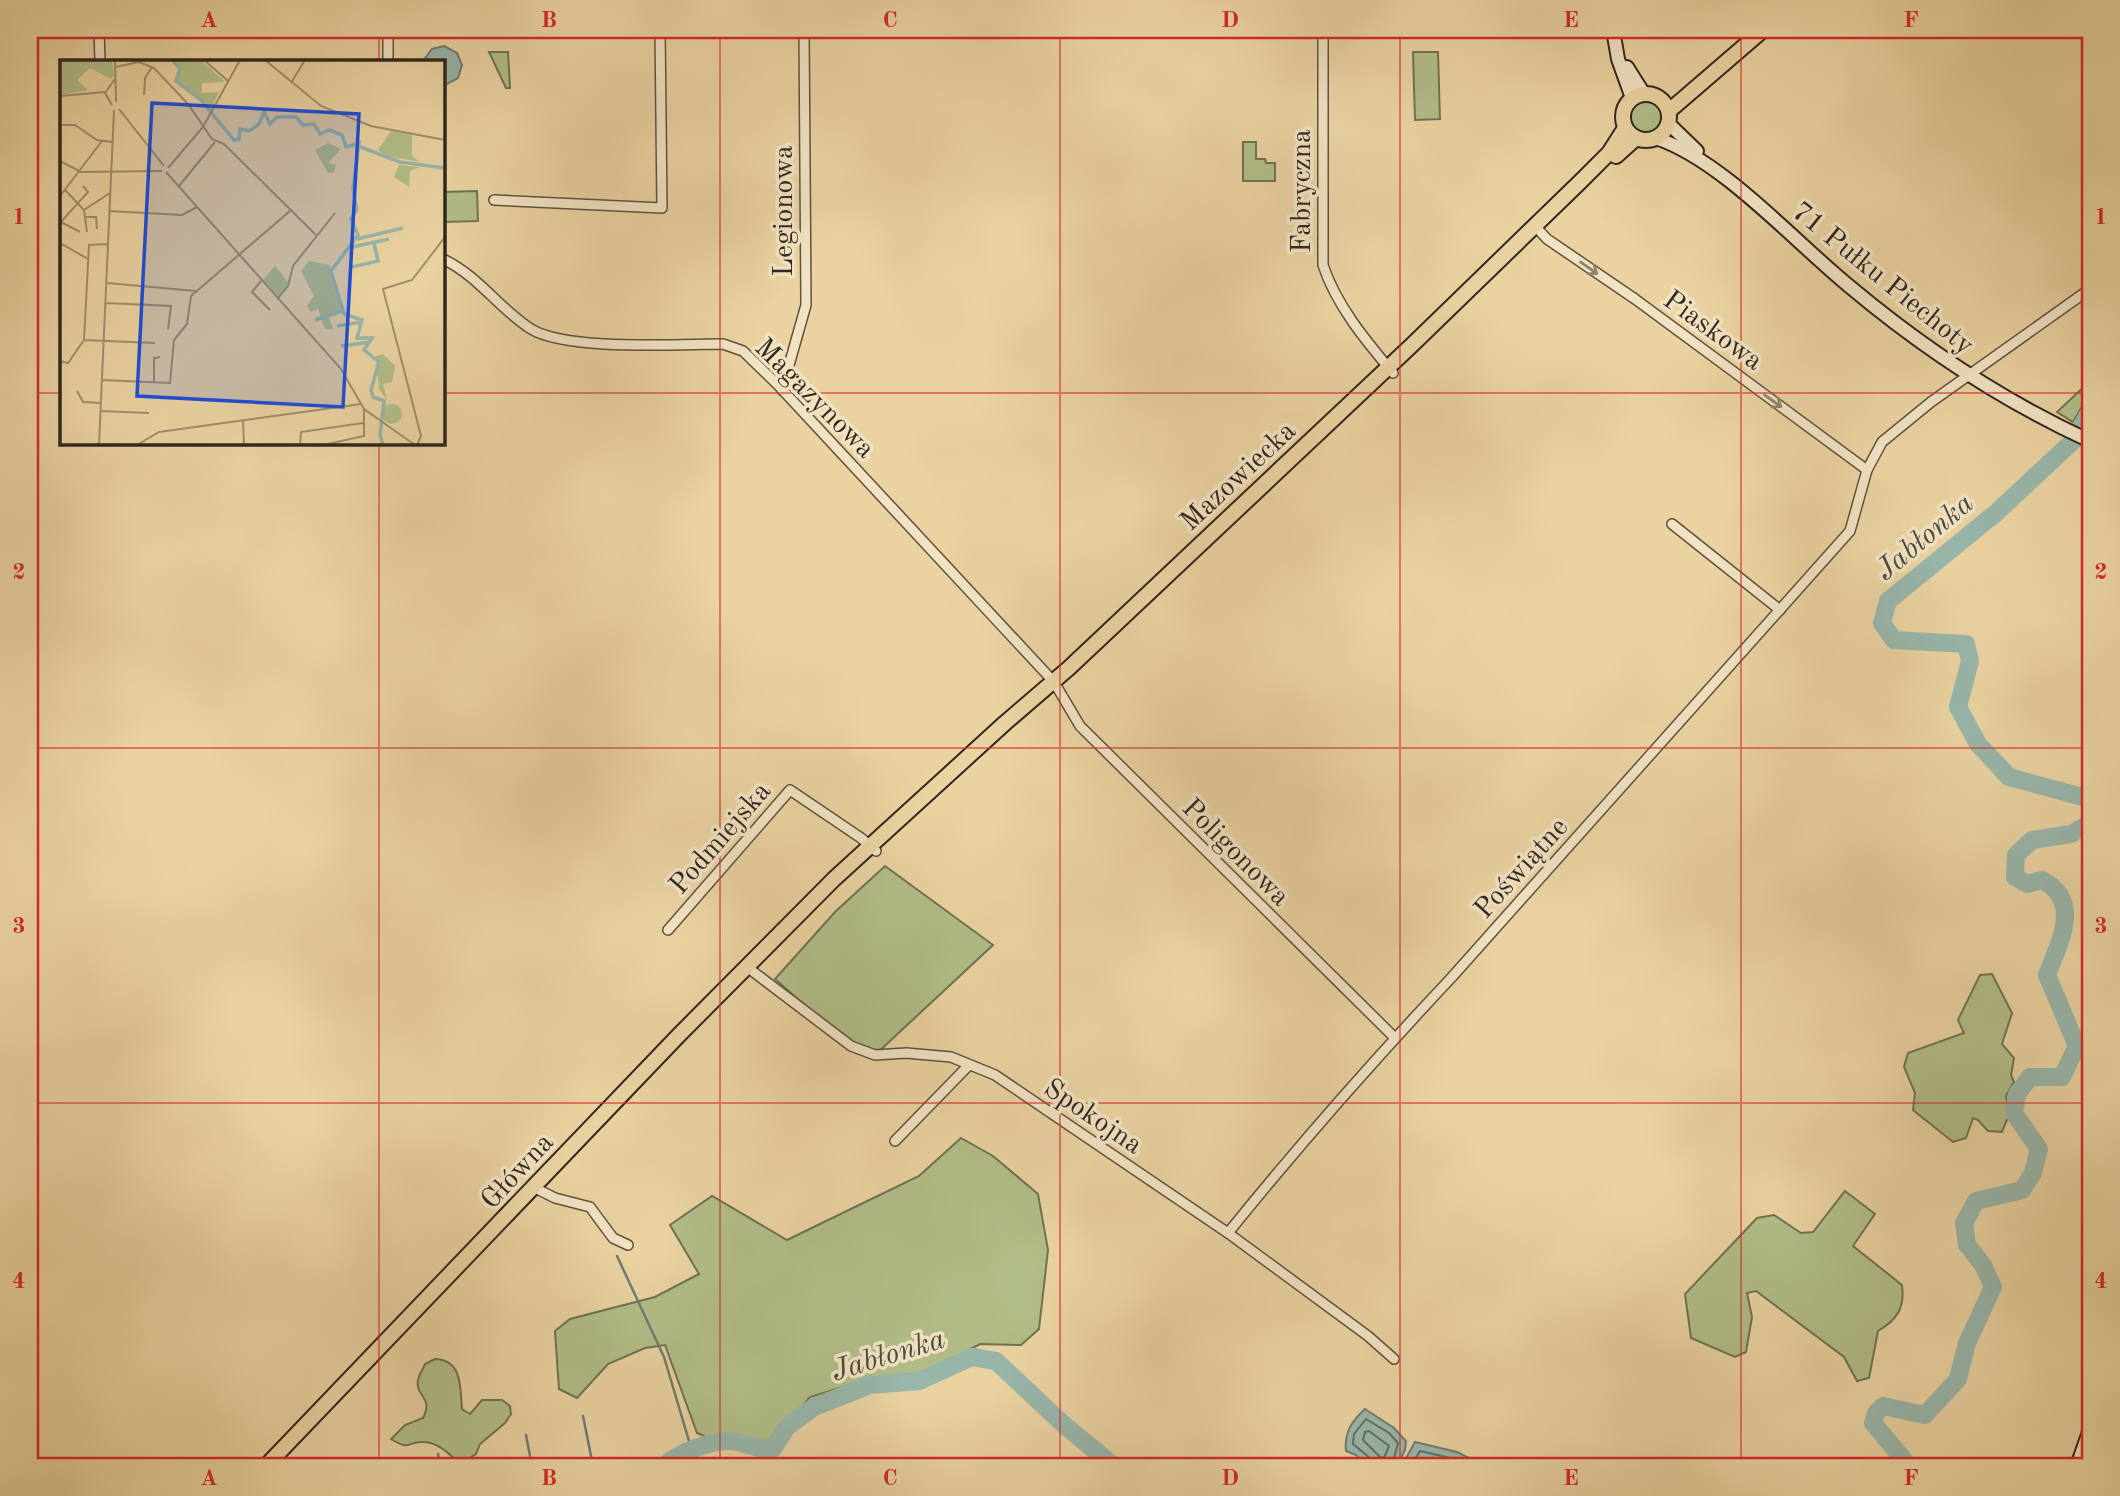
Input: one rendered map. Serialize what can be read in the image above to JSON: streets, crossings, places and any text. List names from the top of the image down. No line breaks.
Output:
{"streets":{"main road":["Mazowiecka","Główna"],"street":["Fabryczna","Legionowa","71 Pułku Piechoty","Piaskowa","Magazynowa","Podmiejska","Poligonowa","Poświątne","Spokojna"]},"crossings":[["Fabryczna","Mazowiecka"],["Legionowa","Magazynowa"],["71 Pułku Piechoty","Mazowiecka"],["71 Pułku Piechoty","Poświątne"],["Piaskowa","Mazowiecka"],["Piaskowa","Poświątne"],["Magazynowa","Mazowiecka"],["Magazynowa","Poligonowa"],["Mazowiecka","Podmiejska"],["Mazowiecka","Poligonowa"],["Mazowiecka","Główna"],["Podmiejska","Główna"],["Poligonowa","Poświątne"],["Poświątne","Spokojna"],["Spokojna","Główna"]],"one_way":["Piaskowa"],"water":["Jabłonka"],"grid":{"columns":["A","B","C","D","E","F"],"rows":["1","2","3","4"]}}
